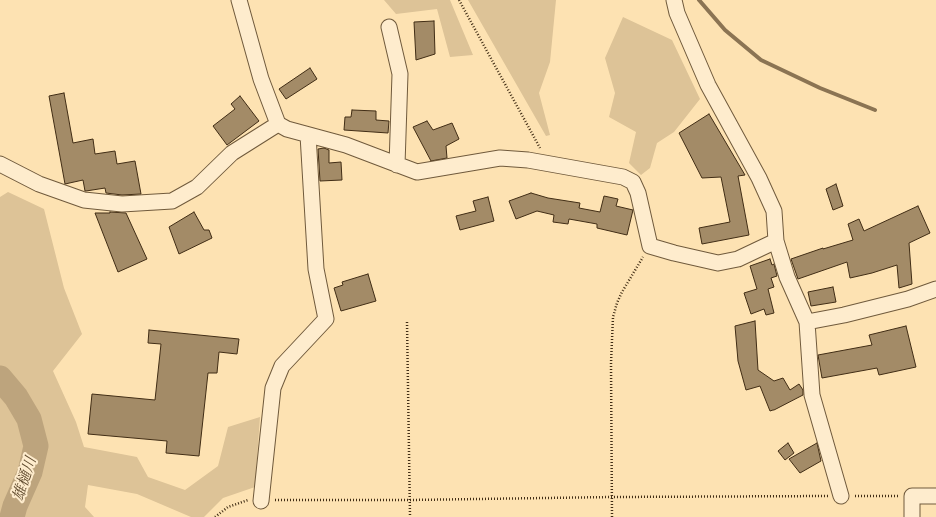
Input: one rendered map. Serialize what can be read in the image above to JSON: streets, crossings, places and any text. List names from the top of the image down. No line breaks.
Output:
{"water":["雄樋川"]}
